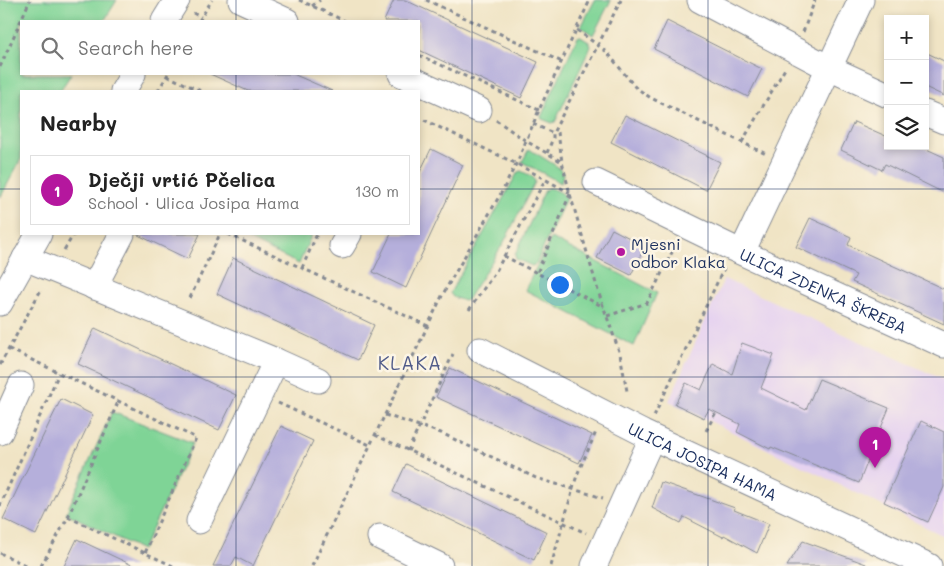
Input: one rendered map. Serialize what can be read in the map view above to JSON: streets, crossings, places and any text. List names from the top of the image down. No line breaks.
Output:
{"streets":{"street":["ULICA ZDENKA ŠKREBA","ULICA JOSIPA HAMA"]},"districts":["KLAKA"],"places":["Mjesni odbor Klaka"],"page":{"map_buttons":["+","−"],"search":"Search here","heading":"Nearby","list":[{"mark":"1","name":"Dječji vrtić Pčelica","note":"School · Ulica Josipa Hama","value":"130 m"}],"pins":"1"}}
